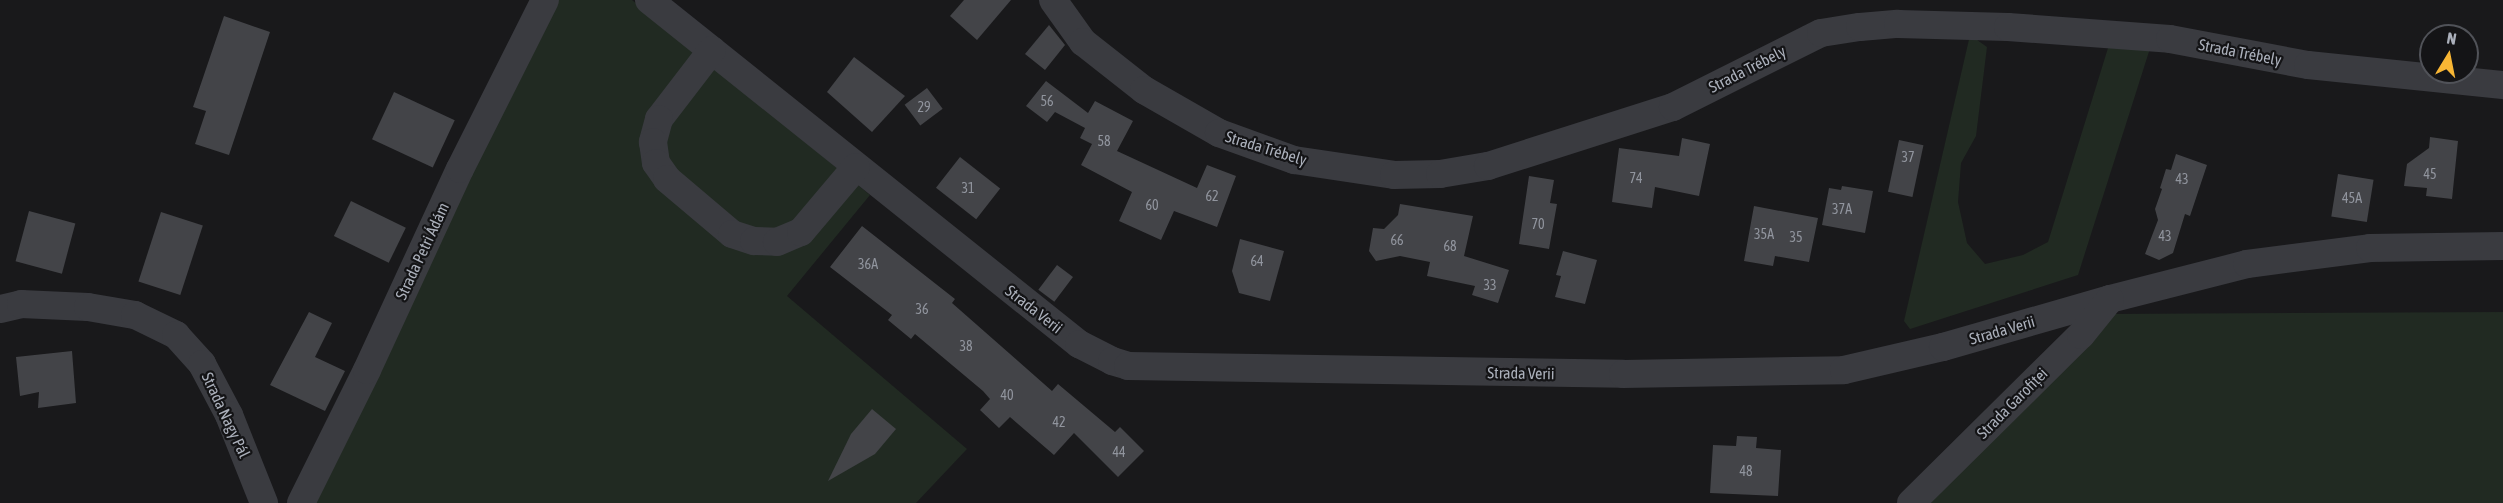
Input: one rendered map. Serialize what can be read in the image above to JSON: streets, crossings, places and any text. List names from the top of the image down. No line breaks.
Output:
{"streets":{"street":["Strada Trébely","Strada Petri Ádám","Strada Verii","Strada Garofiței","Strada Nagy Pál"]},"crossings":[["Strada Verii","Strada Garofiței"]],"house_numbers":["56","29","58","37","45","74","43","31","62","45A","60","37A","70","35A","43","35","66","68","64","36A","33","36","38","40","42","44","48"],"north":"top"}
